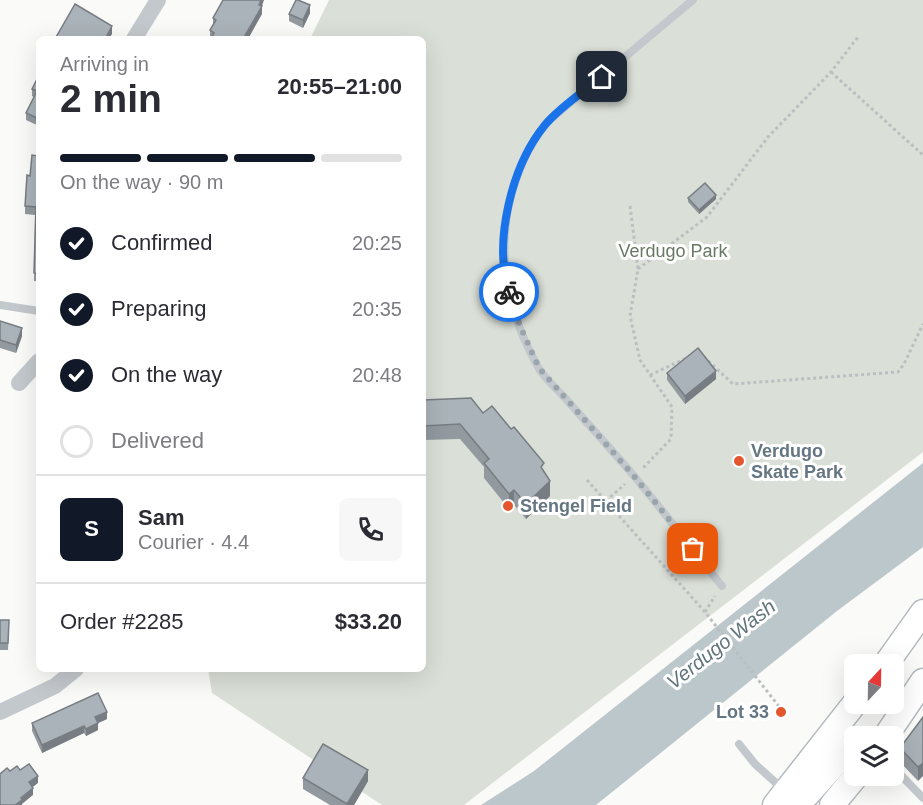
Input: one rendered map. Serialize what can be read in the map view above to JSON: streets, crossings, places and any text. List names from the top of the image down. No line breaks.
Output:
{"water":["Verdugo Wash"],"parks":["Verdugo Park"],"places":["Verdugo Skate Park","Stengel Field","Lot 33"],"north":"top","page":{"heading":["2 min","Arriving in","20:55–21:00"],"panel":["Sam","Courier · 4.4","Order #2285","$33.20"],"bar":"On the way · 90 m","list":[["Confirmed","20:25"],["Preparing","20:35"],["On the way","20:48"],"Delivered"],"round":"S"}}
